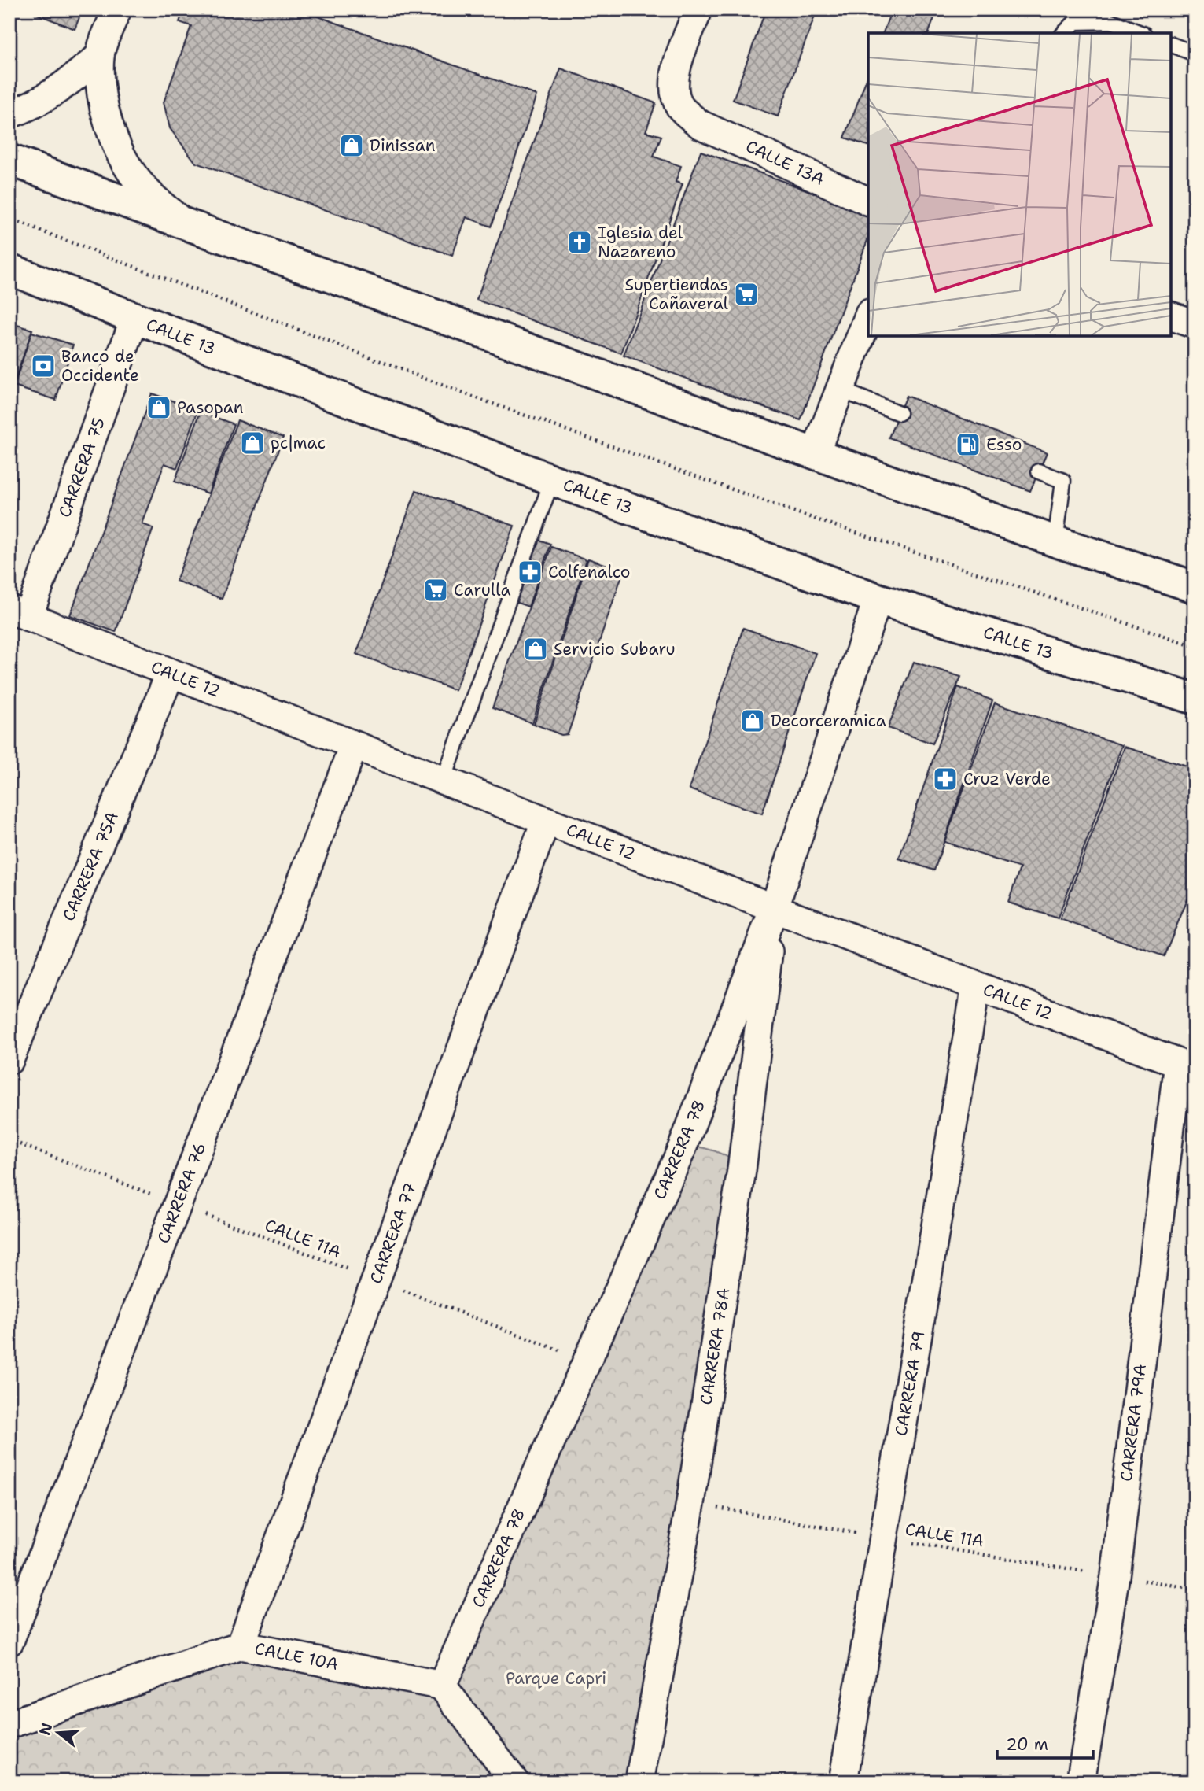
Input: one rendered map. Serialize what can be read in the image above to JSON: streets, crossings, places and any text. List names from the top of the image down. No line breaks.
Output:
{"streets":{"main road":["CALLE 13"],"street":["CALLE 13A","CARRERA 75","CALLE 12","CARRERA 75A","CARRERA 78","CARRERA 76","CARRERA 77","CARRERA 78A","CARRERA 79","CARRERA 79A","CALLE 10A"],"path":["CALLE 11A"]},"crossings":[["CALLE 13","CARRERA 75"],["CALLE 13","CARRERA 78"],["CARRERA 75","CALLE 12"],["CALLE 12","CARRERA 75A"],["CALLE 12","CARRERA 78"],["CALLE 12","CARRERA 76"],["CALLE 12","CARRERA 77"],["CALLE 12","CARRERA 78A"],["CALLE 12","CARRERA 79"],["CALLE 12","CARRERA 79A"],["CARRERA 78","CALLE 11A"],["CARRERA 78","CARRERA 78A"],["CARRERA 78","CALLE 10A"],["CARRERA 76","CALLE 11A"],["CARRERA 77","CALLE 11A"],["CARRERA 77","CALLE 10A"],["CALLE 11A","CARRERA 78A"],["CALLE 11A","CARRERA 79"],["CALLE 11A","CARRERA 79A"]],"parks":["Parque Capri"],"places":{"shop":["Dinissan","Pasopan","pc|mac","Servicio Subaru","Decorceramica"],"church":["Iglesia del Nazareno"],"supermarket":["Supertiendas Cañaveral","Carulla"],"bank":["Banco de Occidente"],"fuel station":["Esso"],"pharmacy":["Colfenalco","Cruz Verde"]},"scale_bar":"20 m","north":"left"}
